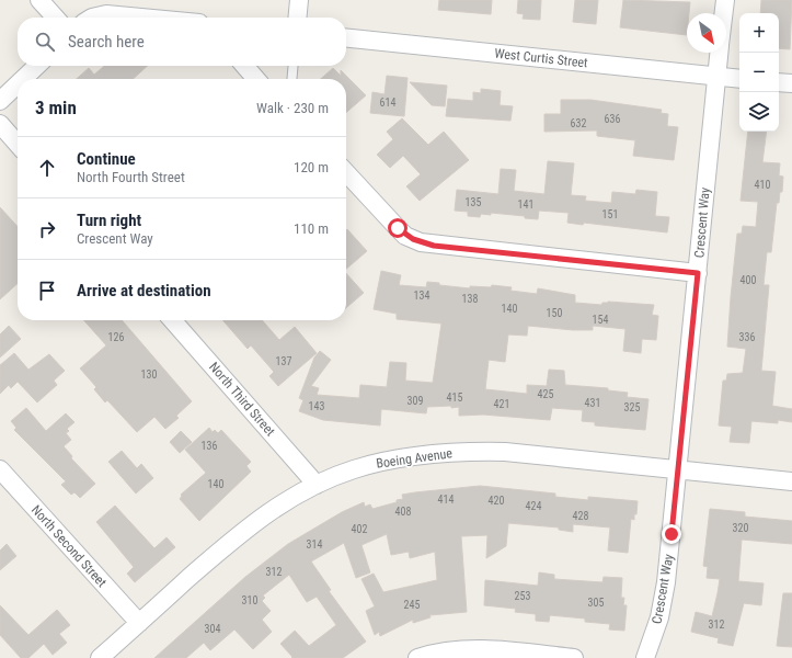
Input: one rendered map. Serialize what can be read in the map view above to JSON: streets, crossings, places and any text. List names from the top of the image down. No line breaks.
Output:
{"streets":{"street":["West Curtis Street","Crescent Way","North Third Street","Boeing Avenue","North Second Street"]},"crossings":[["West Curtis Street","Crescent Way"],["Crescent Way","Boeing Avenue"],["North Third Street","Boeing Avenue"],["Boeing Avenue","North Second Street"]],"house_numbers":["614","636","632","410","135","141","151","400","134","138","140","150","154","126","336","137","130","425","415","309","431","421","143","325","136","140","414","420","424","408","428","320","402","314","312","253","310","305","245","312","304"],"north":"bottom right","page":{"map_buttons":["+","−"],"search":"Search here","heading":["3 min","Walk · 230 m"],"list":[["Continue","North Fourth Street","120 m"],["Turn right","Crescent Way","110 m"],"Arrive at destination"]}}
